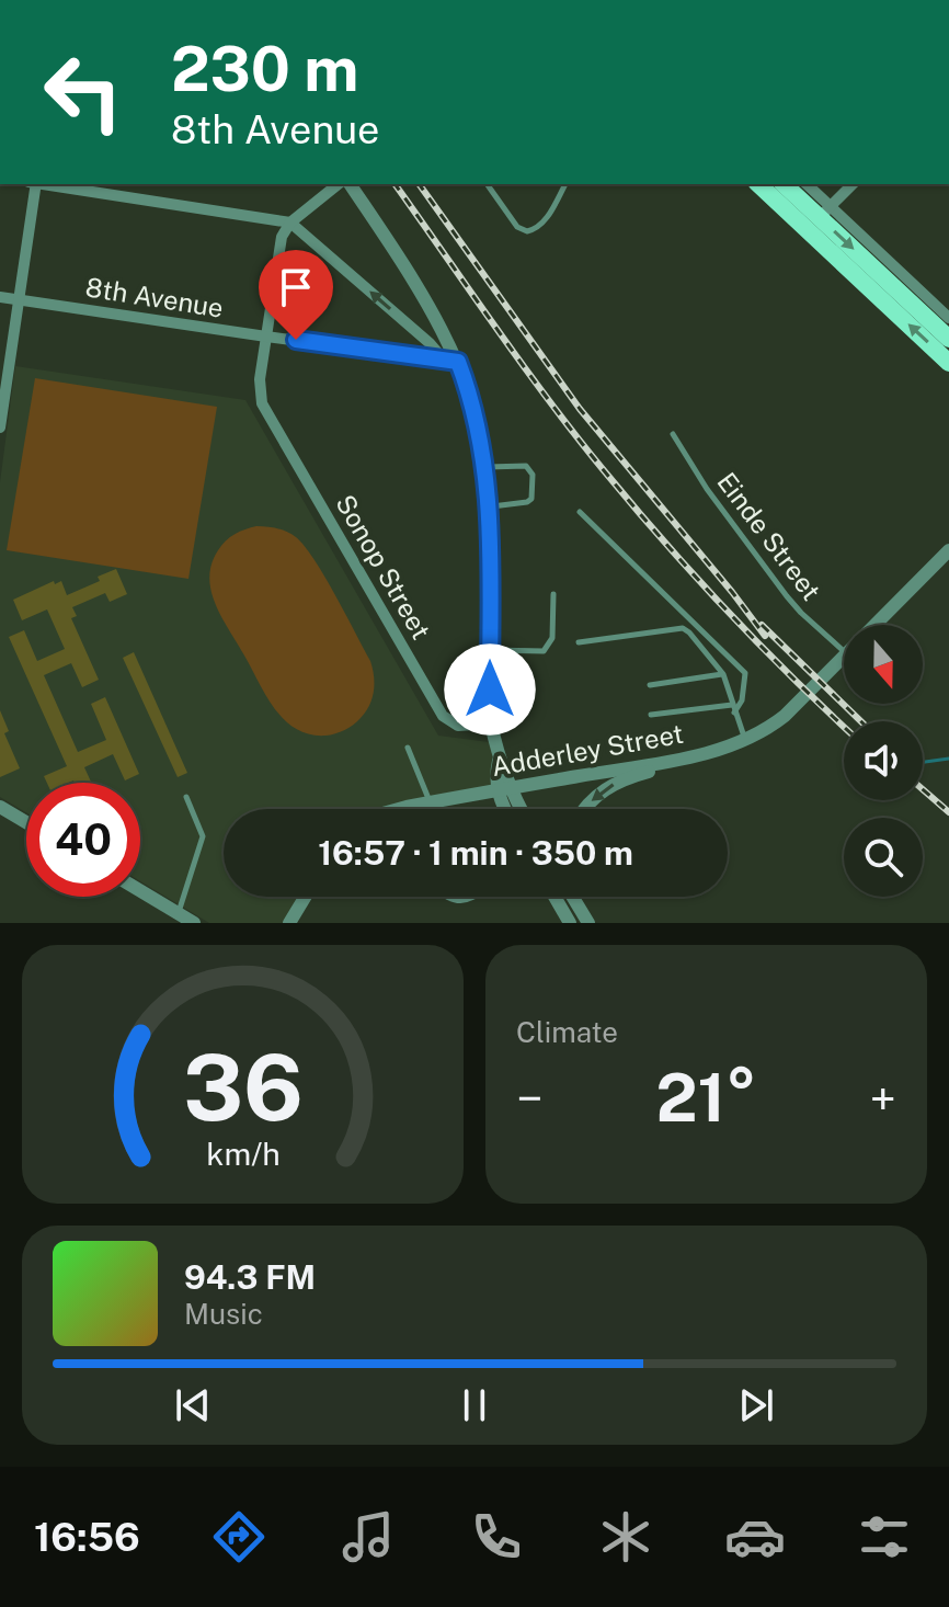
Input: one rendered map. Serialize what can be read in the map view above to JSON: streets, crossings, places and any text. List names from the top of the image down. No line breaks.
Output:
{"streets":{"street":["8th Avenue","Sonop Street","Adderley Street"],"lane":["Einde Street"]},"crossings":[["8th Avenue","Sonop Street"]],"north":"bottom","page":{"turn":["230 m","8th Avenue"],"limit":"40","trip":"16:57 · 1 min · 350 m","tile":"Climate","heat":["−","21°","+"],"song":["94.3 FM","Music"],"tabs":"16:56","gauge":["36","km/h"]}}
